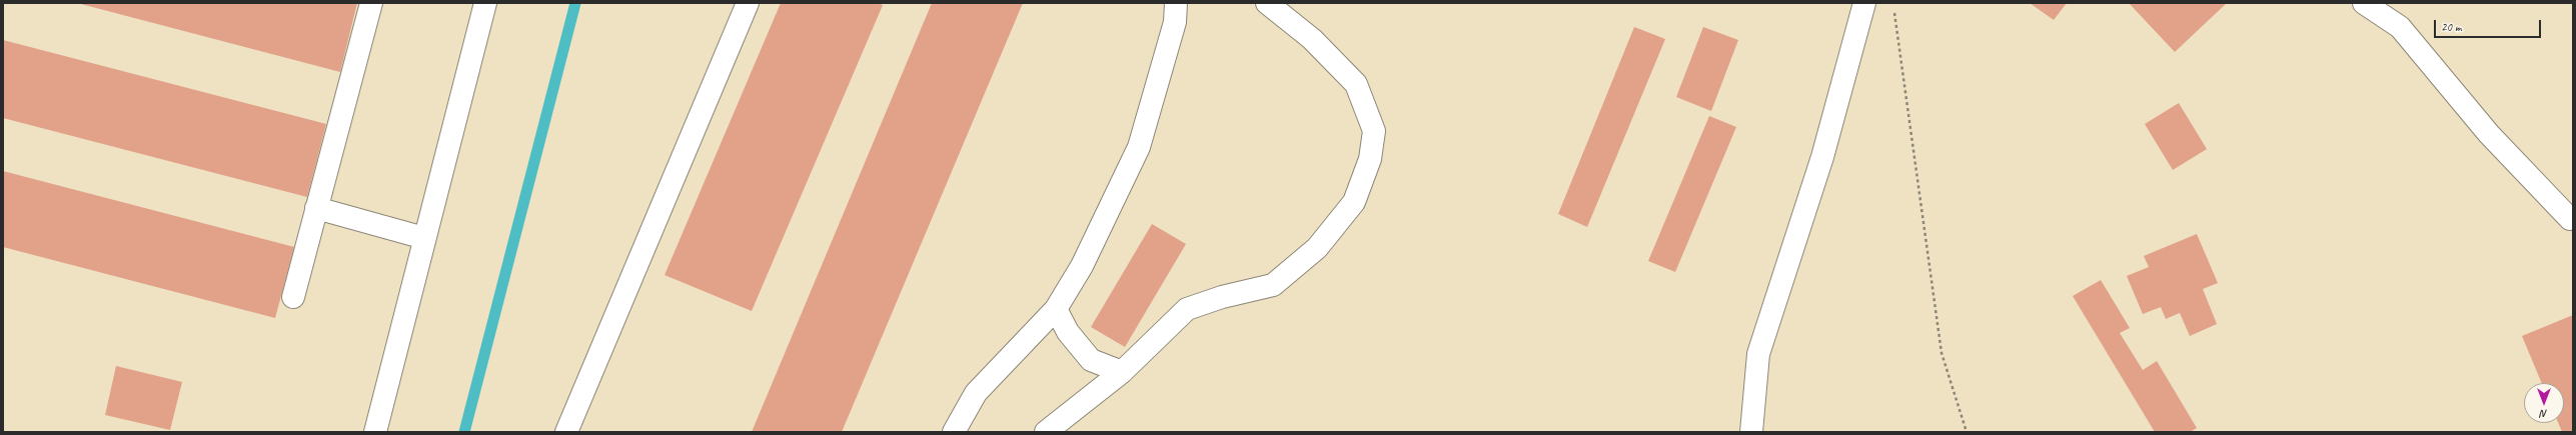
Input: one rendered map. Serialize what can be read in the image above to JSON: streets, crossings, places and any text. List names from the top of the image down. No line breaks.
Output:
{"scale_bar":"20 m","north":"bottom"}
